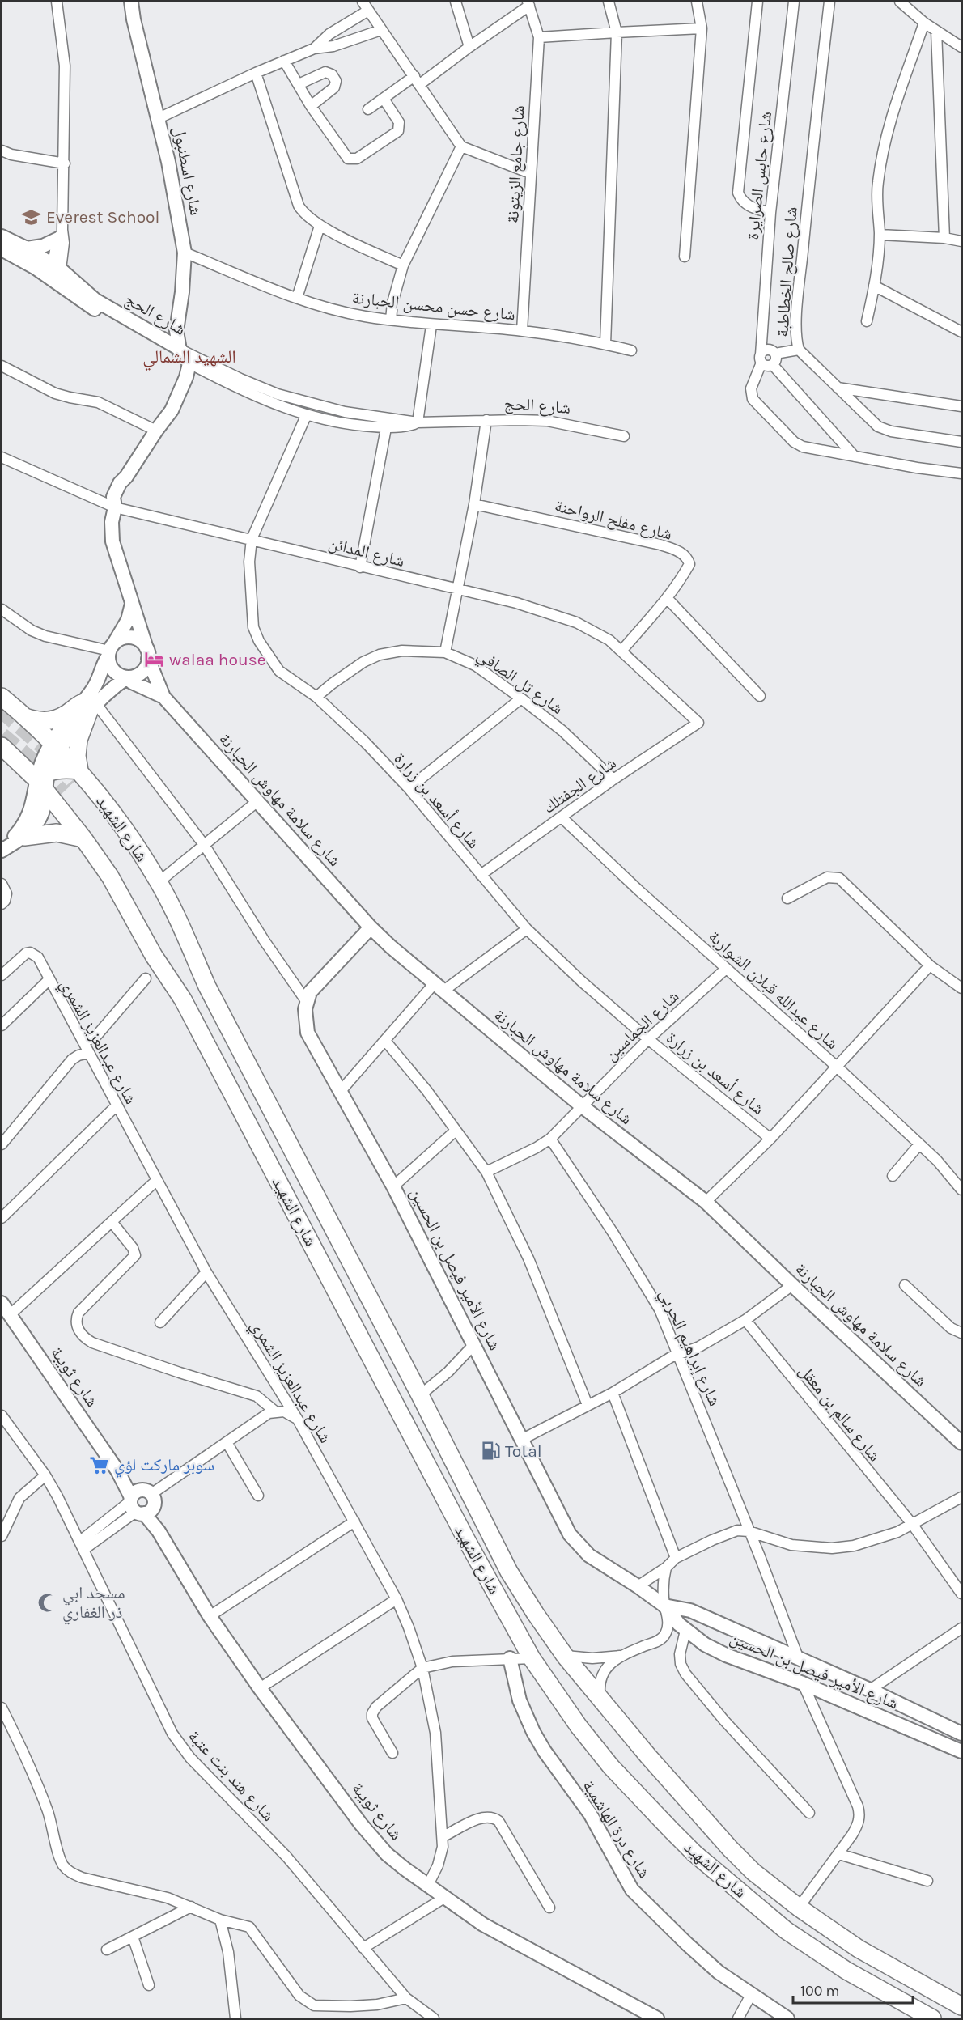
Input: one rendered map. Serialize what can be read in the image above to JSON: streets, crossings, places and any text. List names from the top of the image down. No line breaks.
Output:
{"streets":{"highway":["شارع الشهيد"],"street":["شارع جامع الزيتونة","شارع اسطنبول","شارع حابس الصرايرة","شارع صالح الخطاطبة","شارع حسن محسن الحبارنة","شارع الحج","شارع مفلح الرواحنة","شارع المدائن","شارع تل الصافي","شارع الجفتلك","شارع سلامة مهاوش الحبارنة","شارع أسعد بن زرارة","شارع عبدالله قبلان الشواربة","شارع الجماسين","شارع عبدالعزيز الشمري","شارع الأمير فيصل بن الحسين","شارع إبراهيم الحربي","شارع ثويبة","شارع سالم بن معقل","شارع هند بنت عتبة","شارع درة الهاشمية"]},"crossings":[["شارع جامع الزيتونة","شارع حسن محسن الحبارنة"],["شارع اسطنبول","شارع حسن محسن الحبارنة"],["شارع اسطنبول","شارع الحج"],["شارع اسطنبول","شارع المدائن"],["شارع اسطنبول","شارع سلامة مهاوش الحبارنة"],["شارع الحج","شارع أسعد بن زرارة"],["شارع مفلح الرواحنة","شارع المدائن"],["شارع المدائن","شارع الجفتلك"],["شارع المدائن","شارع أسعد بن زرارة"],["شارع تل الصافي","شارع الجفتلك"],["شارع تل الصافي","شارع أسعد بن زرارة"],["شارع الجفتلك","شارع أسعد بن زرارة"],["شارع الجفتلك","شارع عبدالله قبلان الشواربة"],["شارع سلامة مهاوش الحبارنة","شارع الجماسين"],["شارع أسعد بن زرارة","شارع الجماسين"],["شارع عبدالله قبلان الشواربة","شارع الجماسين"],["شارع الجماسين","شارع إبراهيم الحربي"],["شارع عبدالعزيز الشمري","شارع ثويبة"],["شارع الأمير فيصل بن الحسين","شارع إبراهيم الحربي"]],"districts":["الشهيد الشمالي"],"places":{"school or university":["Everest School"],"hotel":["walaa house"],"fuel station":["Total"],"supermarket":["سوبر ماركت لؤي"],"mosque":["مسحد ابي ذر الغفاري"]},"scale_bar":"100 m"}
